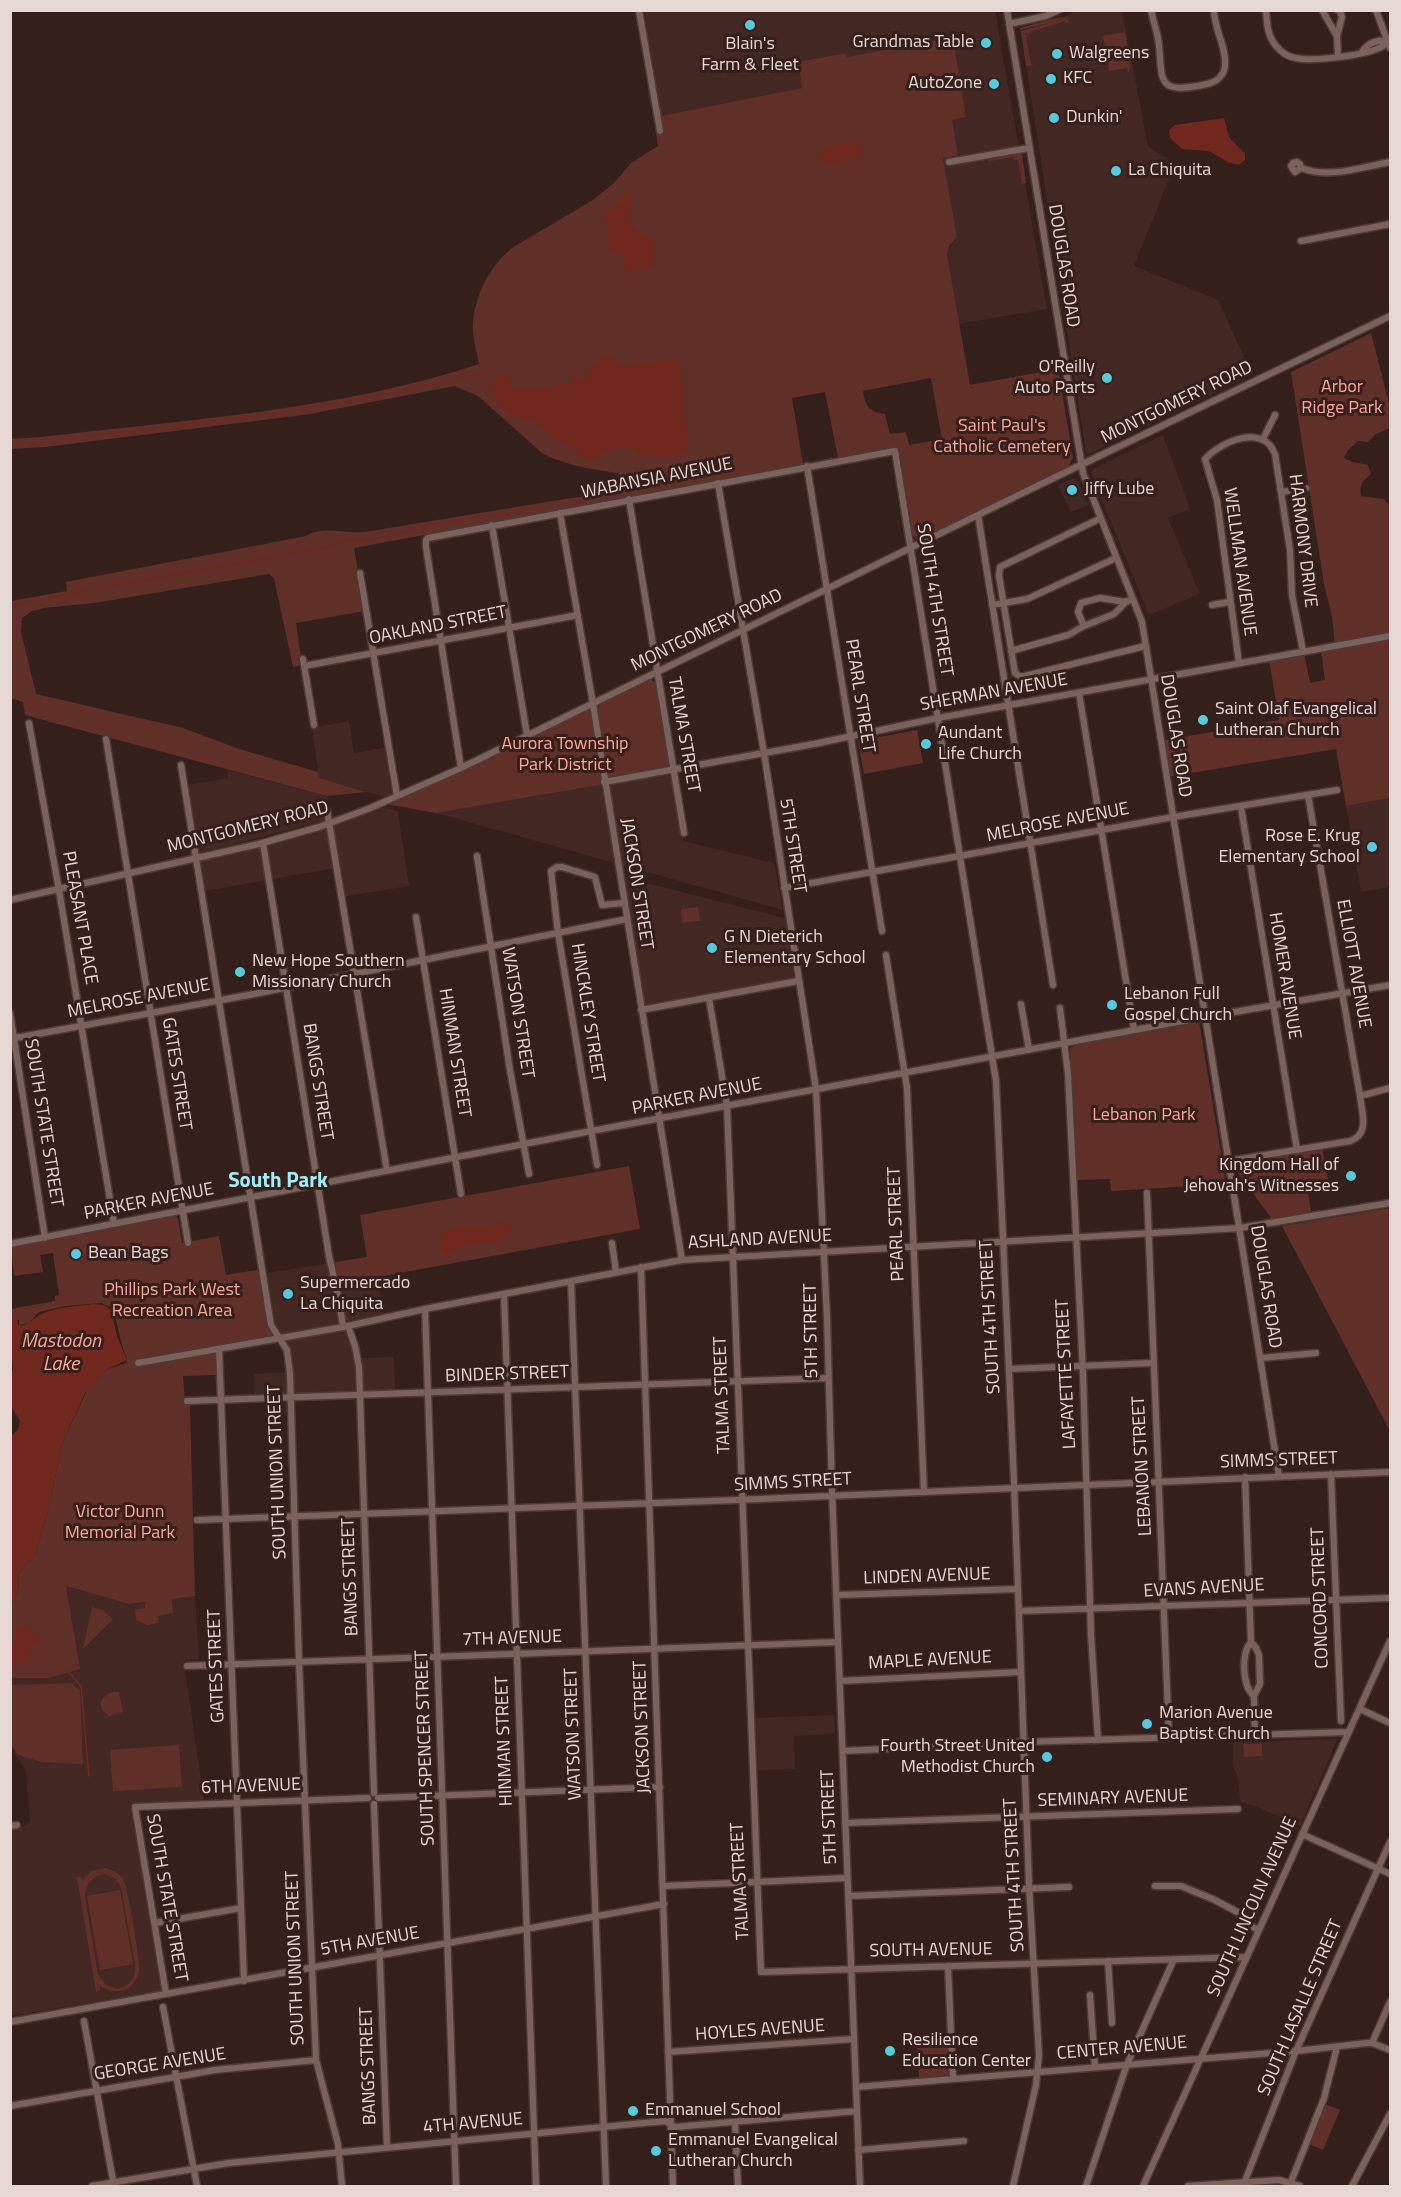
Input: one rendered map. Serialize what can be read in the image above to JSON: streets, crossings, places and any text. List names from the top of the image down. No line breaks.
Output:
{"streets":{"street":["DOUGLAS ROAD","MONTGOMERY ROAD","WABANSIA AVENUE","HARMONY DRIVE","WELLMAN AVENUE","SOUTH 4TH STREET","OAKLAND STREET","SHERMAN AVENUE","PEARL STREET","TALMA STREET","MELROSE AVENUE","5TH STREET","JACKSON STREET","PLEASANT PLACE","ELLIOTT AVENUE","HOMER AVENUE","WATSON STREET","HINCKLEY STREET","HINMAN STREET","GATES STREET","BANGS STREET","PARKER AVENUE","SOUTH STATE STREET","ASHLAND AVENUE","LAFAYETTE STREET","BINDER STREET","SIMMS STREET","LEBANON STREET","SOUTH UNION STREET","LINDEN AVENUE","EVANS AVENUE","CONCORD STREET","7TH AVENUE","MAPLE AVENUE","SOUTH SPENCER STREET","6TH AVENUE","SEMINARY AVENUE","SOUTH LINCOLN AVENUE","5TH AVENUE","SOUTH AVENUE","SOUTH LASALLE STREET","HOYLES AVENUE","CENTER AVENUE","GEORGE AVENUE","4TH AVENUE"]},"crossings":[["DOUGLAS ROAD","MONTGOMERY ROAD"],["DOUGLAS ROAD","SHERMAN AVENUE"],["DOUGLAS ROAD","MELROSE AVENUE"],["DOUGLAS ROAD","PARKER AVENUE"],["DOUGLAS ROAD","ASHLAND AVENUE"],["DOUGLAS ROAD","SIMMS STREET"],["MONTGOMERY ROAD","SOUTH 4TH STREET"],["MONTGOMERY ROAD","PEARL STREET"],["MONTGOMERY ROAD","TALMA STREET"],["MONTGOMERY ROAD","5TH STREET"],["MONTGOMERY ROAD","JACKSON STREET"],["MONTGOMERY ROAD","PLEASANT PLACE"],["MONTGOMERY ROAD","GATES STREET"],["MONTGOMERY ROAD","BANGS STREET"],["MONTGOMERY ROAD","SOUTH UNION STREET"],["WABANSIA AVENUE","SOUTH 4TH STREET"],["WABANSIA AVENUE","OAKLAND STREET"],["WABANSIA AVENUE","PEARL STREET"],["WABANSIA AVENUE","TALMA STREET"],["WABANSIA AVENUE","5TH STREET"],["WABANSIA AVENUE","JACKSON STREET"],["HARMONY DRIVE","WELLMAN AVENUE"],["HARMONY DRIVE","SHERMAN AVENUE"],["WELLMAN AVENUE","SHERMAN AVENUE"],["SOUTH 4TH STREET","SHERMAN AVENUE"],["SOUTH 4TH STREET","MELROSE AVENUE"],["SOUTH 4TH STREET","PARKER AVENUE"],["SOUTH 4TH STREET","ASHLAND AVENUE"],["SOUTH 4TH STREET","SIMMS STREET"],["SOUTH 4TH STREET","LINDEN AVENUE"],["SOUTH 4TH STREET","EVANS AVENUE"],["SOUTH 4TH STREET","MAPLE AVENUE"],["SOUTH 4TH STREET","SEMINARY AVENUE"],["SOUTH 4TH STREET","SOUTH AVENUE"],["SOUTH 4TH STREET","CENTER AVENUE"],["OAKLAND STREET","JACKSON STREET"],["SHERMAN AVENUE","PEARL STREET"],["SHERMAN AVENUE","TALMA STREET"],["SHERMAN AVENUE","5TH STREET"],["SHERMAN AVENUE","JACKSON STREET"],["PEARL STREET","MELROSE AVENUE"],["PEARL STREET","PARKER AVENUE"],["PEARL STREET","ASHLAND AVENUE"],["PEARL STREET","SIMMS STREET"],["TALMA STREET","PARKER AVENUE"],["TALMA STREET","ASHLAND AVENUE"],["TALMA STREET","BINDER STREET"],["TALMA STREET","SIMMS STREET"],["TALMA STREET","7TH AVENUE"],["TALMA STREET","SOUTH AVENUE"],["MELROSE AVENUE","5TH STREET"],["MELROSE AVENUE","JACKSON STREET"],["MELROSE AVENUE","PLEASANT PLACE"],["MELROSE AVENUE","ELLIOTT AVENUE"],["MELROSE AVENUE","HOMER AVENUE"],["MELROSE AVENUE","WATSON STREET"],["MELROSE AVENUE","HINCKLEY STREET"],["MELROSE AVENUE","HINMAN STREET"],["MELROSE AVENUE","GATES STREET"],["MELROSE AVENUE","BANGS STREET"],["MELROSE AVENUE","SOUTH STATE STREET"],["MELROSE AVENUE","SOUTH UNION STREET"],["5TH STREET","PARKER AVENUE"],["5TH STREET","ASHLAND AVENUE"],["5TH STREET","BINDER STREET"],["5TH STREET","SIMMS STREET"],["5TH STREET","LINDEN AVENUE"],["5TH STREET","7TH AVENUE"],["5TH STREET","MAPLE AVENUE"],["5TH STREET","SEMINARY AVENUE"],["5TH STREET","SOUTH AVENUE"],["5TH STREET","HOYLES AVENUE"],["5TH STREET","CENTER AVENUE"],["5TH STREET","4TH AVENUE"],["JACKSON STREET","HINCKLEY STREET"],["JACKSON STREET","PARKER AVENUE"],["JACKSON STREET","ASHLAND AVENUE"],["JACKSON STREET","BINDER STREET"],["JACKSON STREET","SIMMS STREET"],["JACKSON STREET","7TH AVENUE"],["JACKSON STREET","6TH AVENUE"],["JACKSON STREET","5TH AVENUE"],["JACKSON STREET","HOYLES AVENUE"],["JACKSON STREET","4TH AVENUE"],["PLEASANT PLACE","PARKER AVENUE"],["ELLIOTT AVENUE","HOMER AVENUE"],["ELLIOTT AVENUE","PARKER AVENUE"],["HOMER AVENUE","PARKER AVENUE"],["WATSON STREET","PARKER AVENUE"],["WATSON STREET","ASHLAND AVENUE"],["WATSON STREET","BINDER STREET"],["WATSON STREET","SIMMS STREET"],["WATSON STREET","7TH AVENUE"],["WATSON STREET","6TH AVENUE"],["WATSON STREET","5TH AVENUE"],["WATSON STREET","4TH AVENUE"],["HINCKLEY STREET","PARKER AVENUE"],["HINMAN STREET","PARKER AVENUE"],["HINMAN STREET","ASHLAND AVENUE"],["HINMAN STREET","BINDER STREET"],["HINMAN STREET","SIMMS STREET"],["HINMAN STREET","7TH AVENUE"],["HINMAN STREET","6TH AVENUE"],["HINMAN STREET","5TH AVENUE"],["HINMAN STREET","4TH AVENUE"],["GATES STREET","PARKER AVENUE"],["GATES STREET","ASHLAND AVENUE"],["GATES STREET","BINDER STREET"],["GATES STREET","SIMMS STREET"],["GATES STREET","7TH AVENUE"],["GATES STREET","6TH AVENUE"],["GATES STREET","5TH AVENUE"],["BANGS STREET","PARKER AVENUE"],["BANGS STREET","ASHLAND AVENUE"],["BANGS STREET","BINDER STREET"],["BANGS STREET","SIMMS STREET"],["BANGS STREET","7TH AVENUE"],["BANGS STREET","6TH AVENUE"],["BANGS STREET","5TH AVENUE"],["BANGS STREET","4TH AVENUE"],["PARKER AVENUE","SOUTH STATE STREET"],["PARKER AVENUE","LAFAYETTE STREET"],["PARKER AVENUE","SOUTH UNION STREET"],["SOUTH STATE STREET","6TH AVENUE"],["SOUTH STATE STREET","5TH AVENUE"],["SOUTH STATE STREET","GEORGE AVENUE"],["SOUTH STATE STREET","4TH AVENUE"],["ASHLAND AVENUE","LAFAYETTE STREET"],["ASHLAND AVENUE","LEBANON STREET"],["ASHLAND AVENUE","SOUTH UNION STREET"],["ASHLAND AVENUE","SOUTH SPENCER STREET"],["LAFAYETTE STREET","SIMMS STREET"],["LAFAYETTE STREET","EVANS AVENUE"],["BINDER STREET","SOUTH UNION STREET"],["BINDER STREET","SOUTH SPENCER STREET"],["SIMMS STREET","LEBANON STREET"],["SIMMS STREET","SOUTH UNION STREET"],["SIMMS STREET","CONCORD STREET"],["SIMMS STREET","SOUTH SPENCER STREET"],["LEBANON STREET","EVANS AVENUE"],["SOUTH UNION STREET","7TH AVENUE"],["SOUTH UNION STREET","6TH AVENUE"],["SOUTH UNION STREET","5TH AVENUE"],["SOUTH UNION STREET","GEORGE AVENUE"],["SOUTH UNION STREET","4TH AVENUE"],["EVANS AVENUE","CONCORD STREET"],["7TH AVENUE","SOUTH SPENCER STREET"],["SOUTH SPENCER STREET","6TH AVENUE"],["SOUTH SPENCER STREET","5TH AVENUE"],["SOUTH SPENCER STREET","4TH AVENUE"],["SOUTH LINCOLN AVENUE","SOUTH AVENUE"],["SOUTH LINCOLN AVENUE","CENTER AVENUE"],["SOUTH LASALLE STREET","CENTER AVENUE"]],"districts":["South Park"],"water":["Mastodon Lake"],"parks":["Arbor Ridge Park","Saint Paul's Catholic Cemetery","Aurora Township Park District","Lebanon Park","Phillips Park West Recreation Area","Victor Dunn Memorial Park"],"places":["Blain's Farm & Fleet","Grandmas Table","Walgreens","KFC","AutoZone","Dunkin'","La Chiquita","O'Reilly Auto Parts","Jiffy Lube","Saint Olaf Evangelical Lutheran Church","Aundant Life Church","Rose E. Krug Elementary School","G N Dieterich Elementary School","New Hope Southern Missionary Church","Lebanon Full Gospel Church","Kingdom Hall of Jehovah's Witnesses","Bean Bags","Supermercado La Chiquita","Marion Avenue Baptist Church","Fourth Street United Methodist Church","Resilience Education Center","Emmanuel School","Emmanuel Evangelical Lutheran Church"]}
